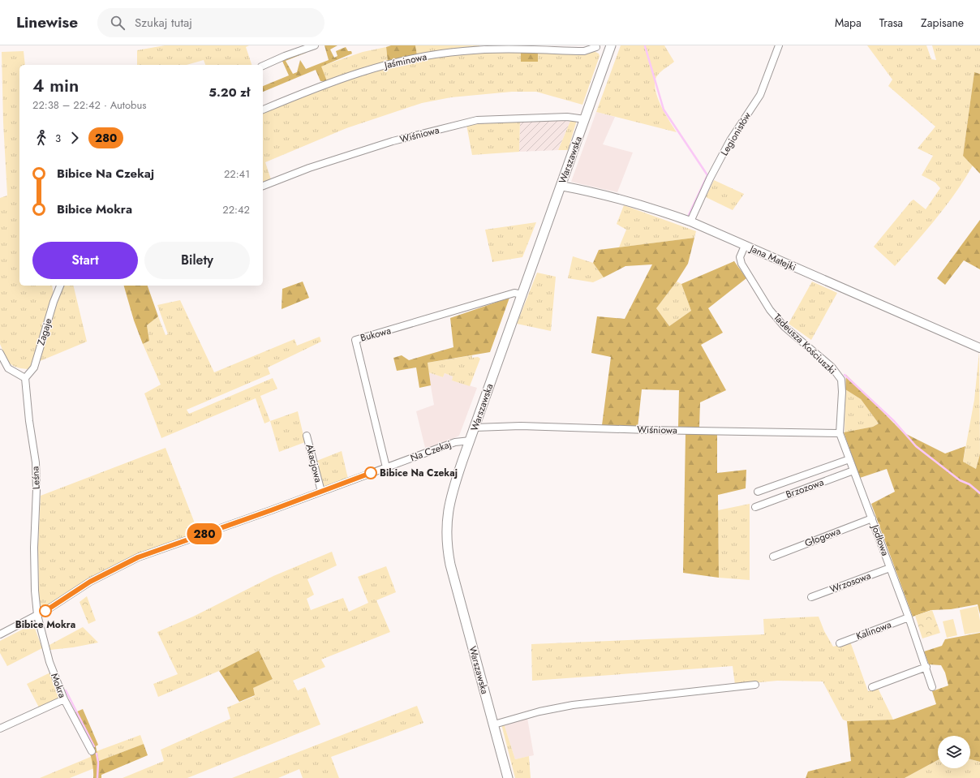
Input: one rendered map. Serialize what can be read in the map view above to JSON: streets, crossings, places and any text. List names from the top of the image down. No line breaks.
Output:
{"streets":{"main road":["Warszawska"],"street":["Jaśminowa","Legionistów","Wiśniowa","Jana Matejki","Zagaje","Bukowa","Tadeusza Kościuszki","Na Czekaj","Akacjowa","Leśna","Brzozowa","Głogowa","Jodłowa","Wrzosowa","Kalinowa","Mokra"]},"crossings":[["Legionistów","Jana Matejki"],["Wiśniowa","Warszawska"],["Wiśniowa","Jodłowa"],["Warszawska","Jana Matejki"],["Warszawska","Bukowa"],["Warszawska","Na Czekaj"],["Jana Matejki","Tadeusza Kościuszki"],["Zagaje","Leśna"],["Bukowa","Na Czekaj"],["Tadeusza Kościuszki","Jodłowa"],["Na Czekaj","Akacjowa"],["Na Czekaj","Leśna"],["Na Czekaj","Mokra"],["Leśna","Mokra"],["Brzozowa","Jodłowa"],["Głogowa","Jodłowa"],["Jodłowa","Wrzosowa"],["Jodłowa","Kalinowa"]],"places":["Bibice Na Czekaj","Bibice Mokra"],"lines":["bus line 280"],"page":{"header":"Linewise","search":"Szukaj tutaj","nav":["Mapa","Trasa","Zapisane"],"on_map":"280","heading":["4 min","22:38 – 22:42 · Autobus","5.20 zł"],"legs":["3","280"],"list":[{"name":"Bibice Na Czekaj","value":"22:41"},{"name":"Bibice Mokra","value":"22:42"}],"buttons":["Start","Bilety"]}}
